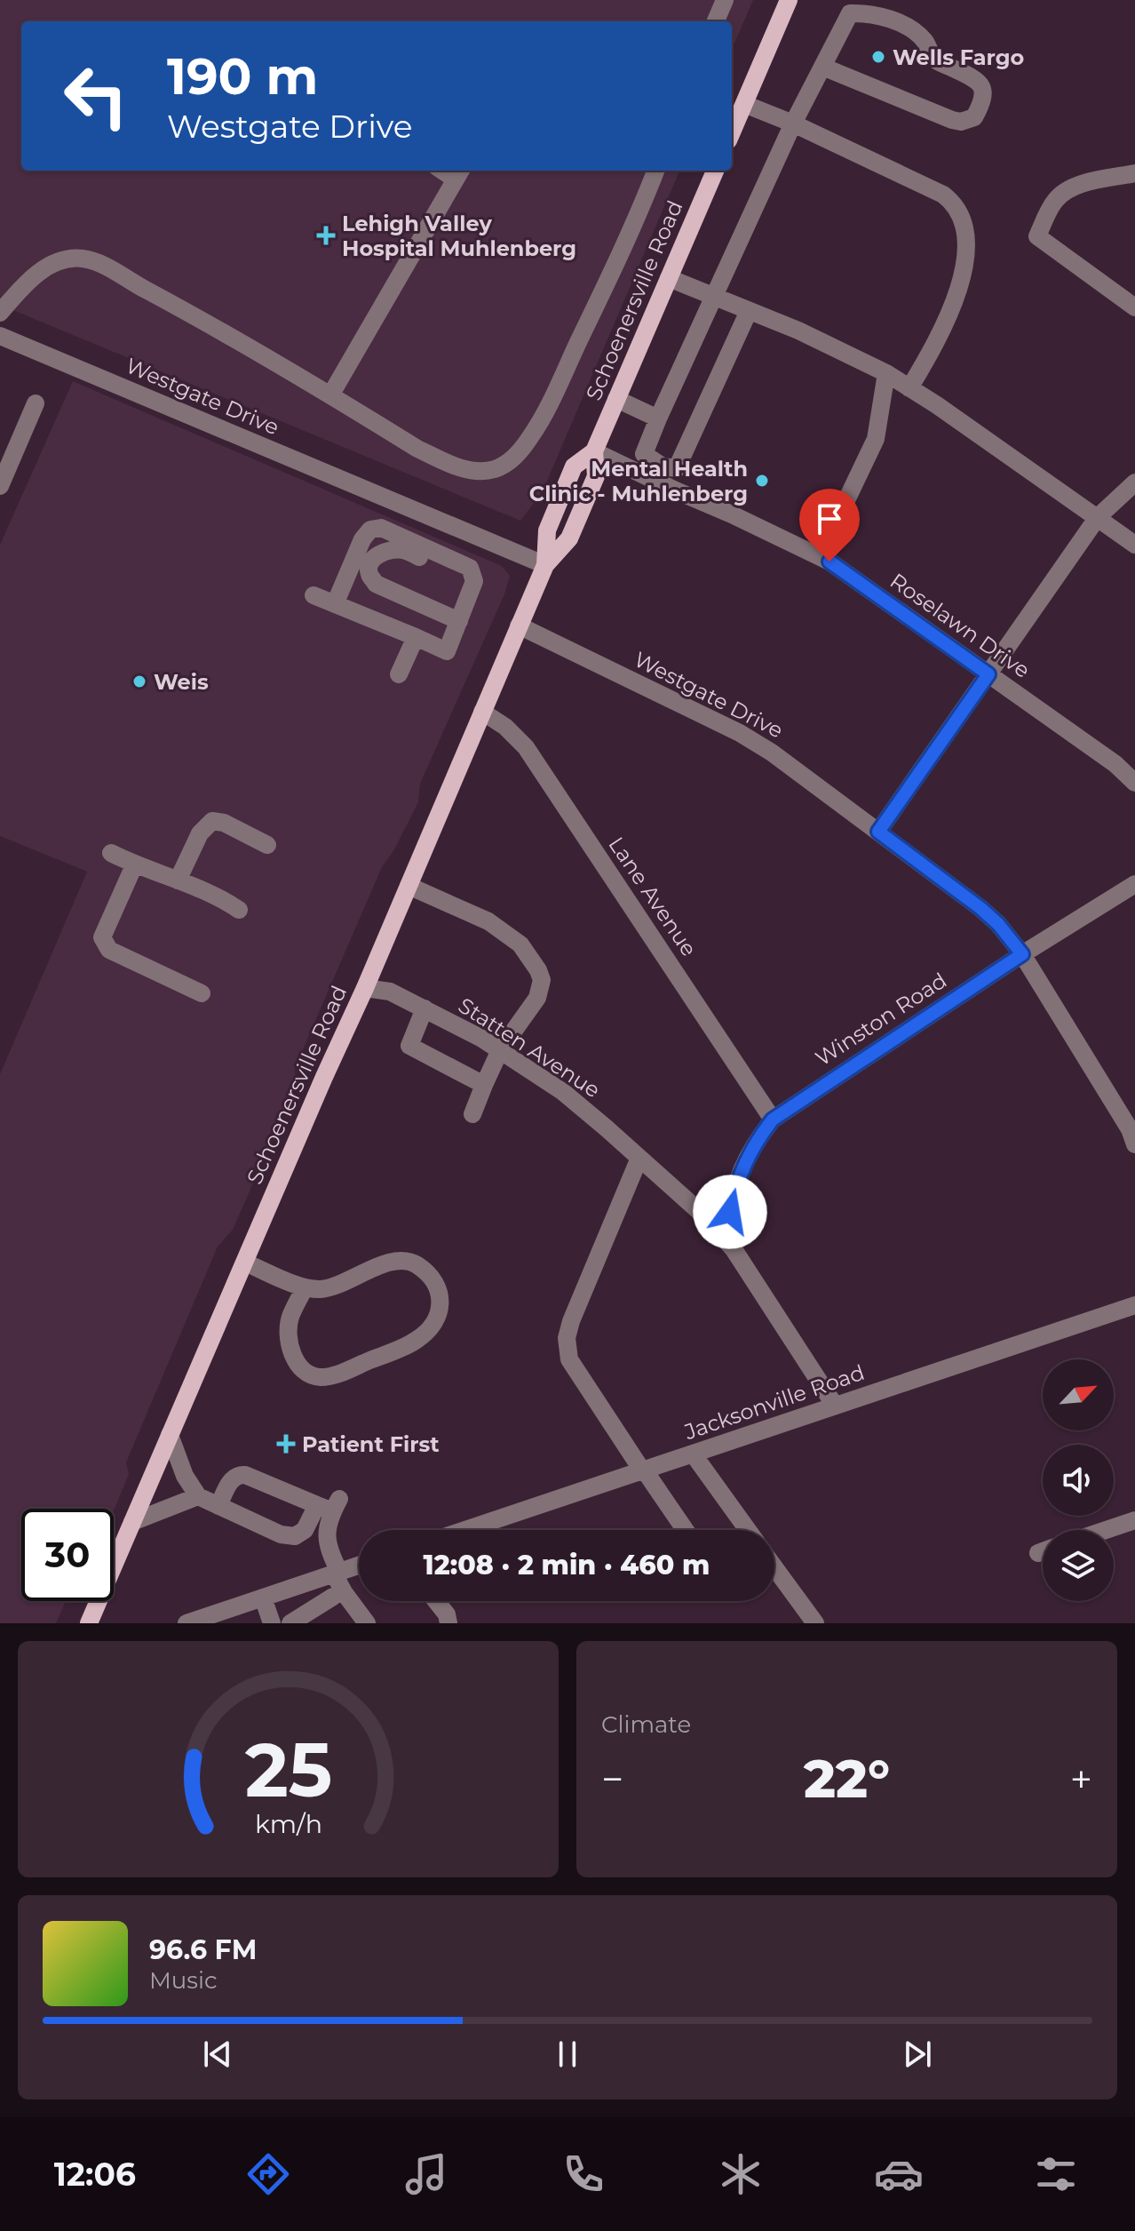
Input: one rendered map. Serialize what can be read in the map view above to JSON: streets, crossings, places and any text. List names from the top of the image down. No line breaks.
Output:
{"streets":{"main road":["Schoenersville Road"],"street":["Westgate Drive","Roselawn Drive","Lane Avenue","Winston Road","Statten Avenue","Jacksonville Road"]},"crossings":[["Schoenersville Road","Westgate Drive"],["Schoenersville Road","Roselawn Drive"],["Schoenersville Road","Lane Avenue"],["Schoenersville Road","Statten Avenue"],["Westgate Drive","Winston Road"],["Lane Avenue","Winston Road"],["Winston Road","Statten Avenue"],["Statten Avenue","Jacksonville Road"]],"places":{"other":["Wells Fargo","Mental Health Clinic - Muhlenberg","Weis"],"health":["Lehigh Valley Hospital Muhlenberg","Patient First"]},"north":"top right","page":{"turn":["190 m","Westgate Drive"],"limit":"30","trip":"12:08 · 2 min · 460 m","tile":"Climate","heat":["−","22°","+"],"song":["96.6 FM","Music"],"tabs":"12:06","gauge":["25","km/h"]}}
